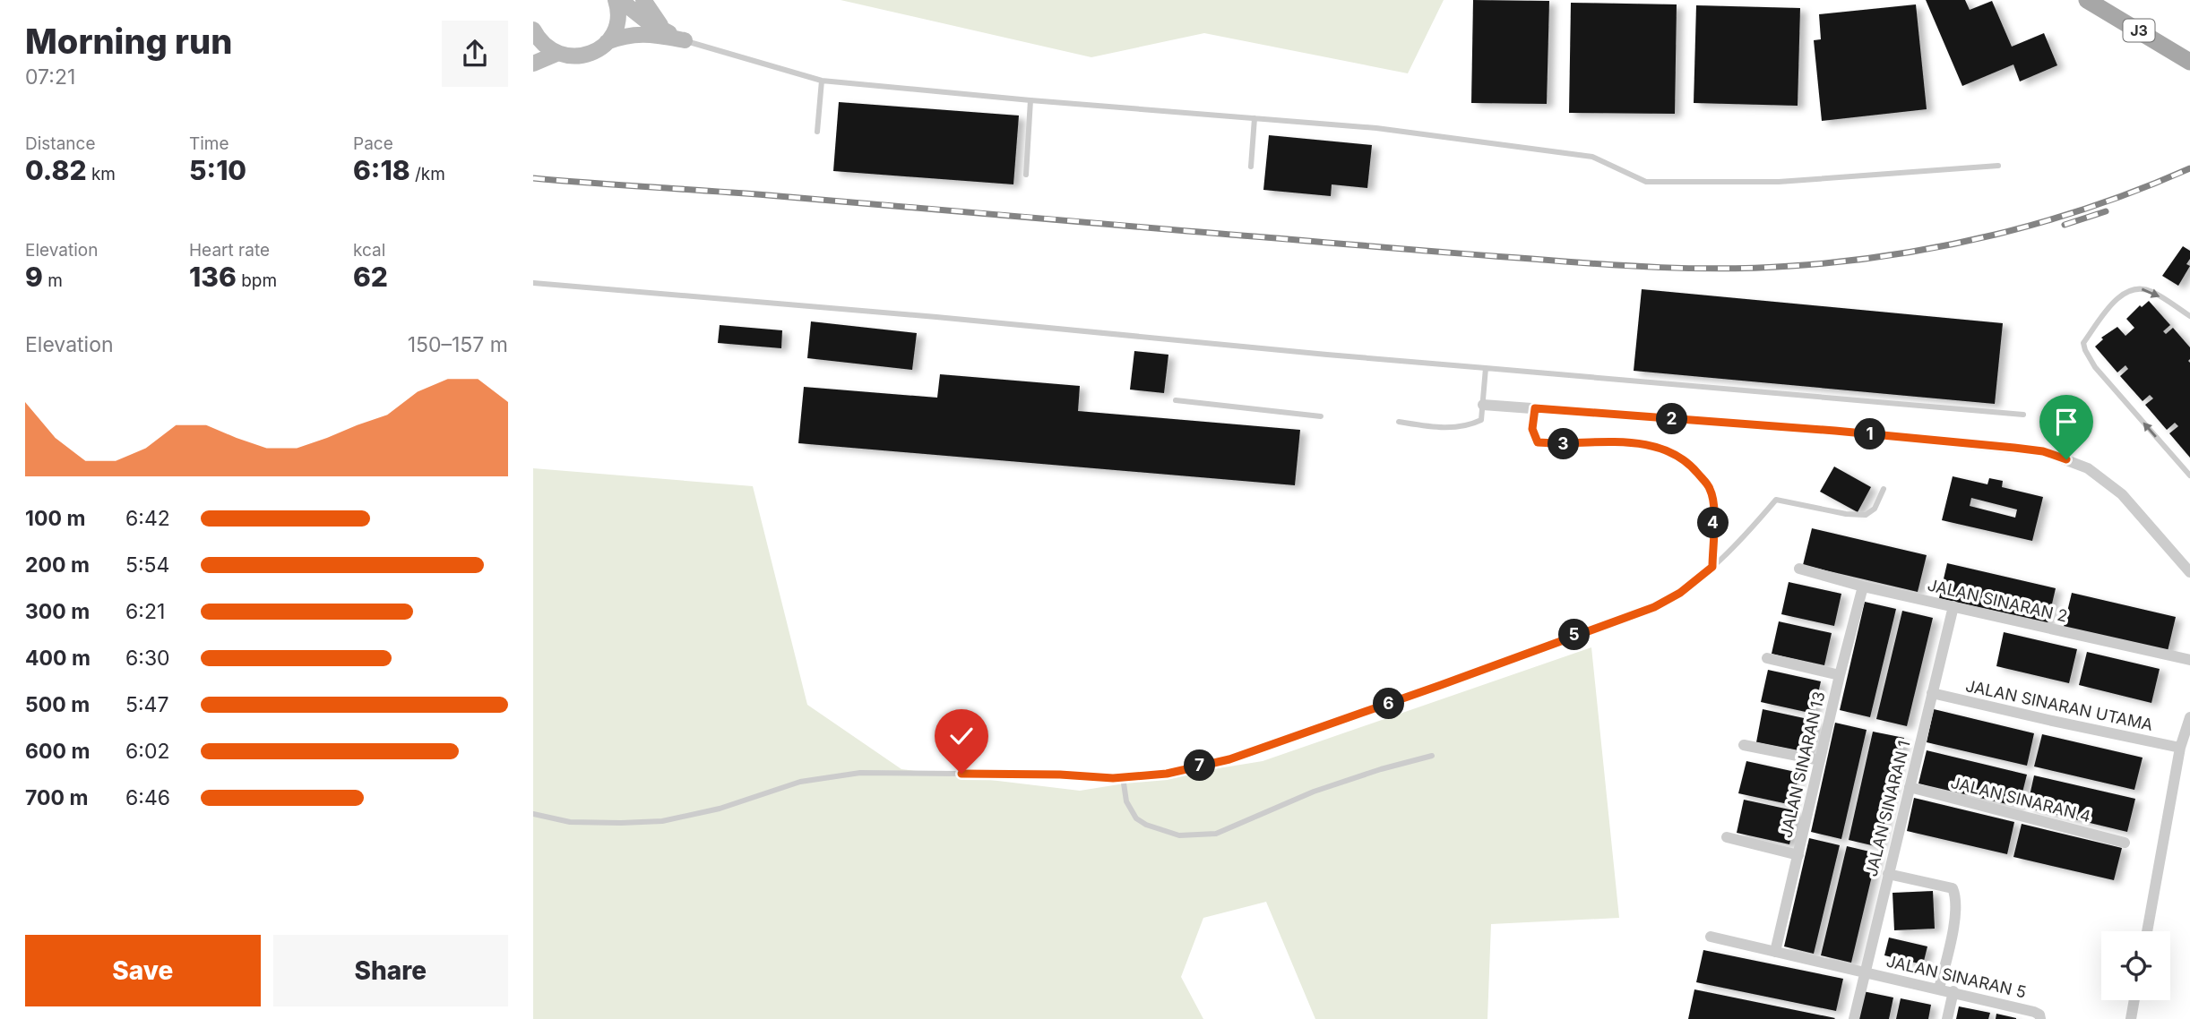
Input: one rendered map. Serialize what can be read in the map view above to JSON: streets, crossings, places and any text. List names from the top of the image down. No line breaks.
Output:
{"streets":{"main road":["J3"],"street":["JALAN SINARAN 2","JALAN SINARAN UTAMA","JALAN SINARAN 13","JALAN SINARAN 4","JALAN SINARAN 1","JALAN SINARAN 5"]},"crossings":[["JALAN SINARAN 2","JALAN SINARAN 13"],["JALAN SINARAN 2","JALAN SINARAN 1"],["JALAN SINARAN UTAMA","JALAN SINARAN 1"],["JALAN SINARAN 13","JALAN SINARAN 5"],["JALAN SINARAN 4","JALAN SINARAN 1"],["JALAN SINARAN 1","JALAN SINARAN 5"]],"page":{"heading":["Morning run","07:21"],"stats":[["Distance","0.82 km"],["Time","5:10"],["Pace","6:18 /km"],["Elevation","9 m"],["Heart rate","136 bpm"],["kcal","62"]],"chart":["Elevation","150–157 m"],"pins":["2","1","3","4","5","6","7"],"list":[{"name":"100 m","note":"6:42"},{"name":"200 m","note":"5:54"},{"name":"300 m","note":"6:21"},{"name":"400 m","note":"6:30"},{"name":"500 m","note":"5:47"},{"name":"600 m","note":"6:02"},{"name":"700 m","note":"6:46"}],"buttons":["Save","Share"]}}
